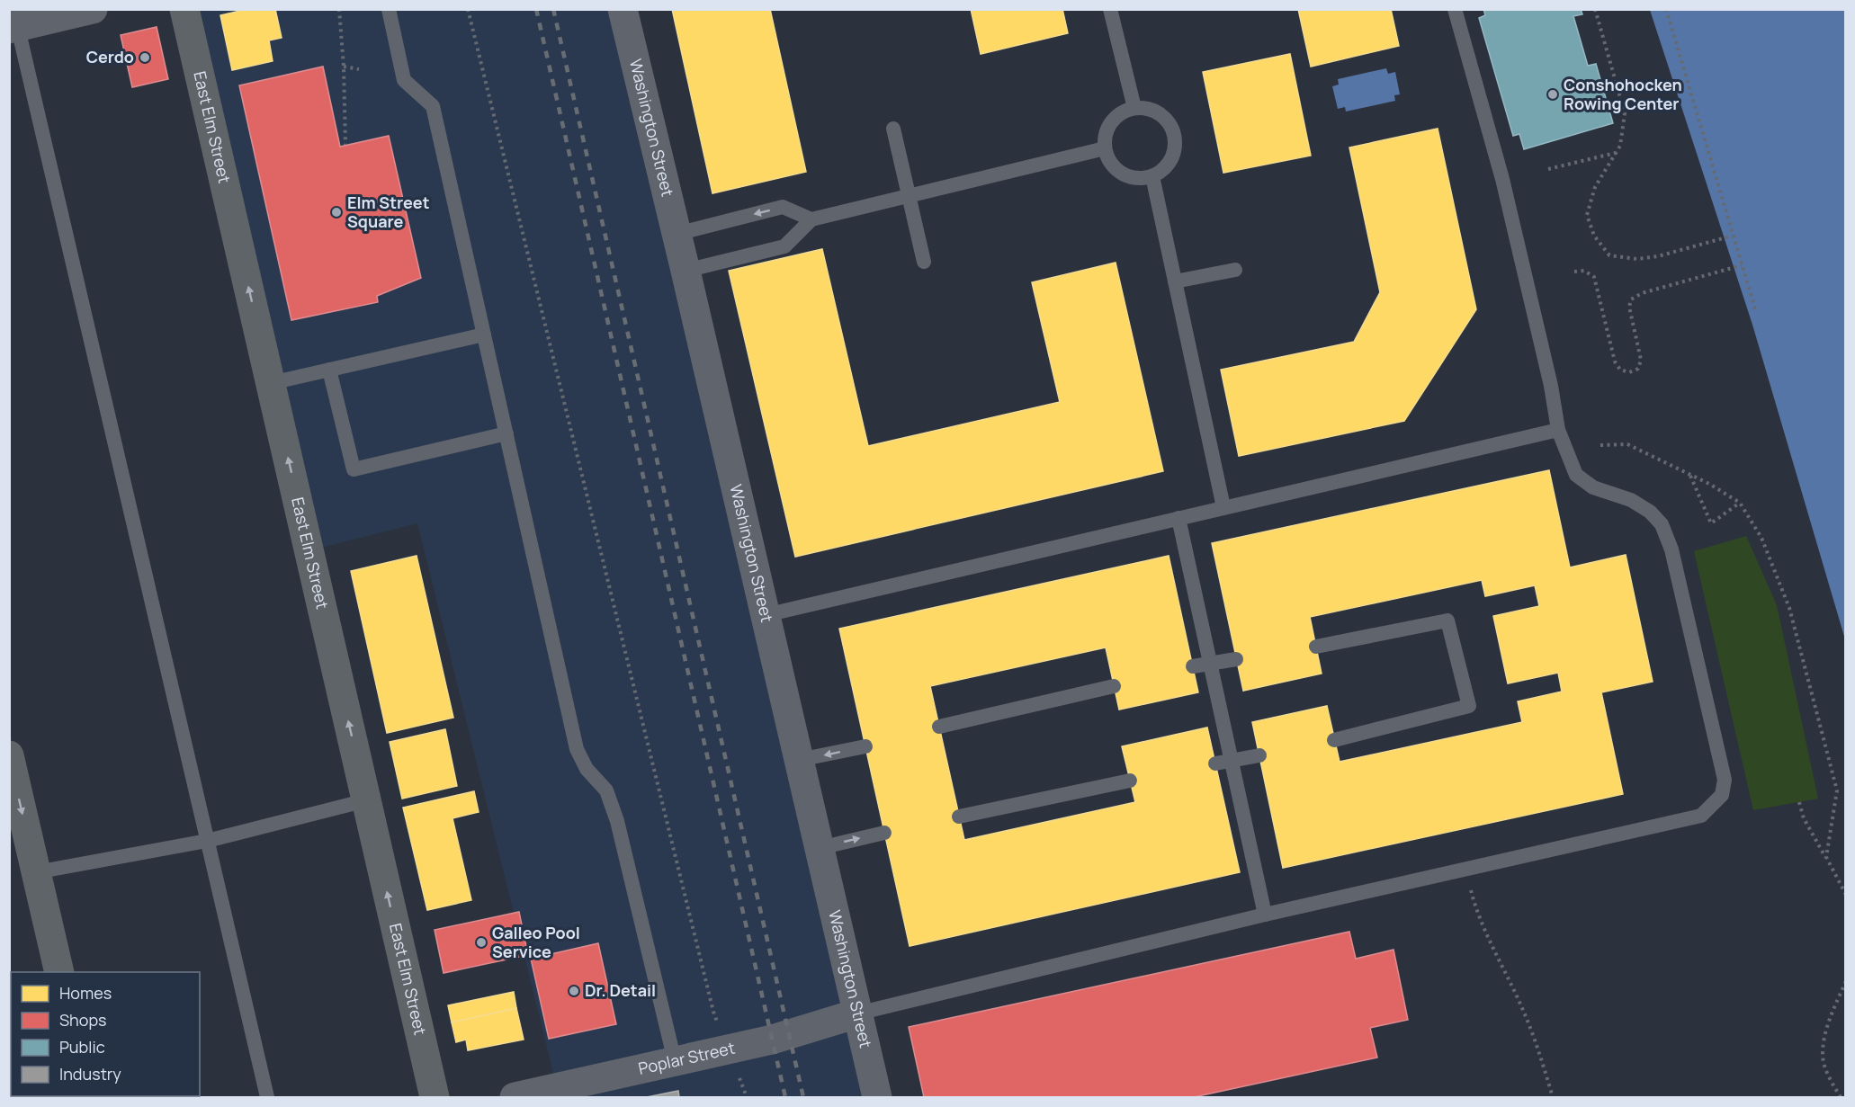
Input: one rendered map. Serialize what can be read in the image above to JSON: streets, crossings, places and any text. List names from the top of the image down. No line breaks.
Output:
{"streets":{"main road":["East Elm Street"],"street":["Washington Street","Poplar Street"]},"crossings":[["Washington Street","Poplar Street"]],"one_way":["East Elm Street"],"places":["Cerdo","Conshohocken Rowing Center","Elm Street Square","Galleo Pool Service","Dr. Detail"],"legend":["Homes","Shops","Public","Industry"]}
